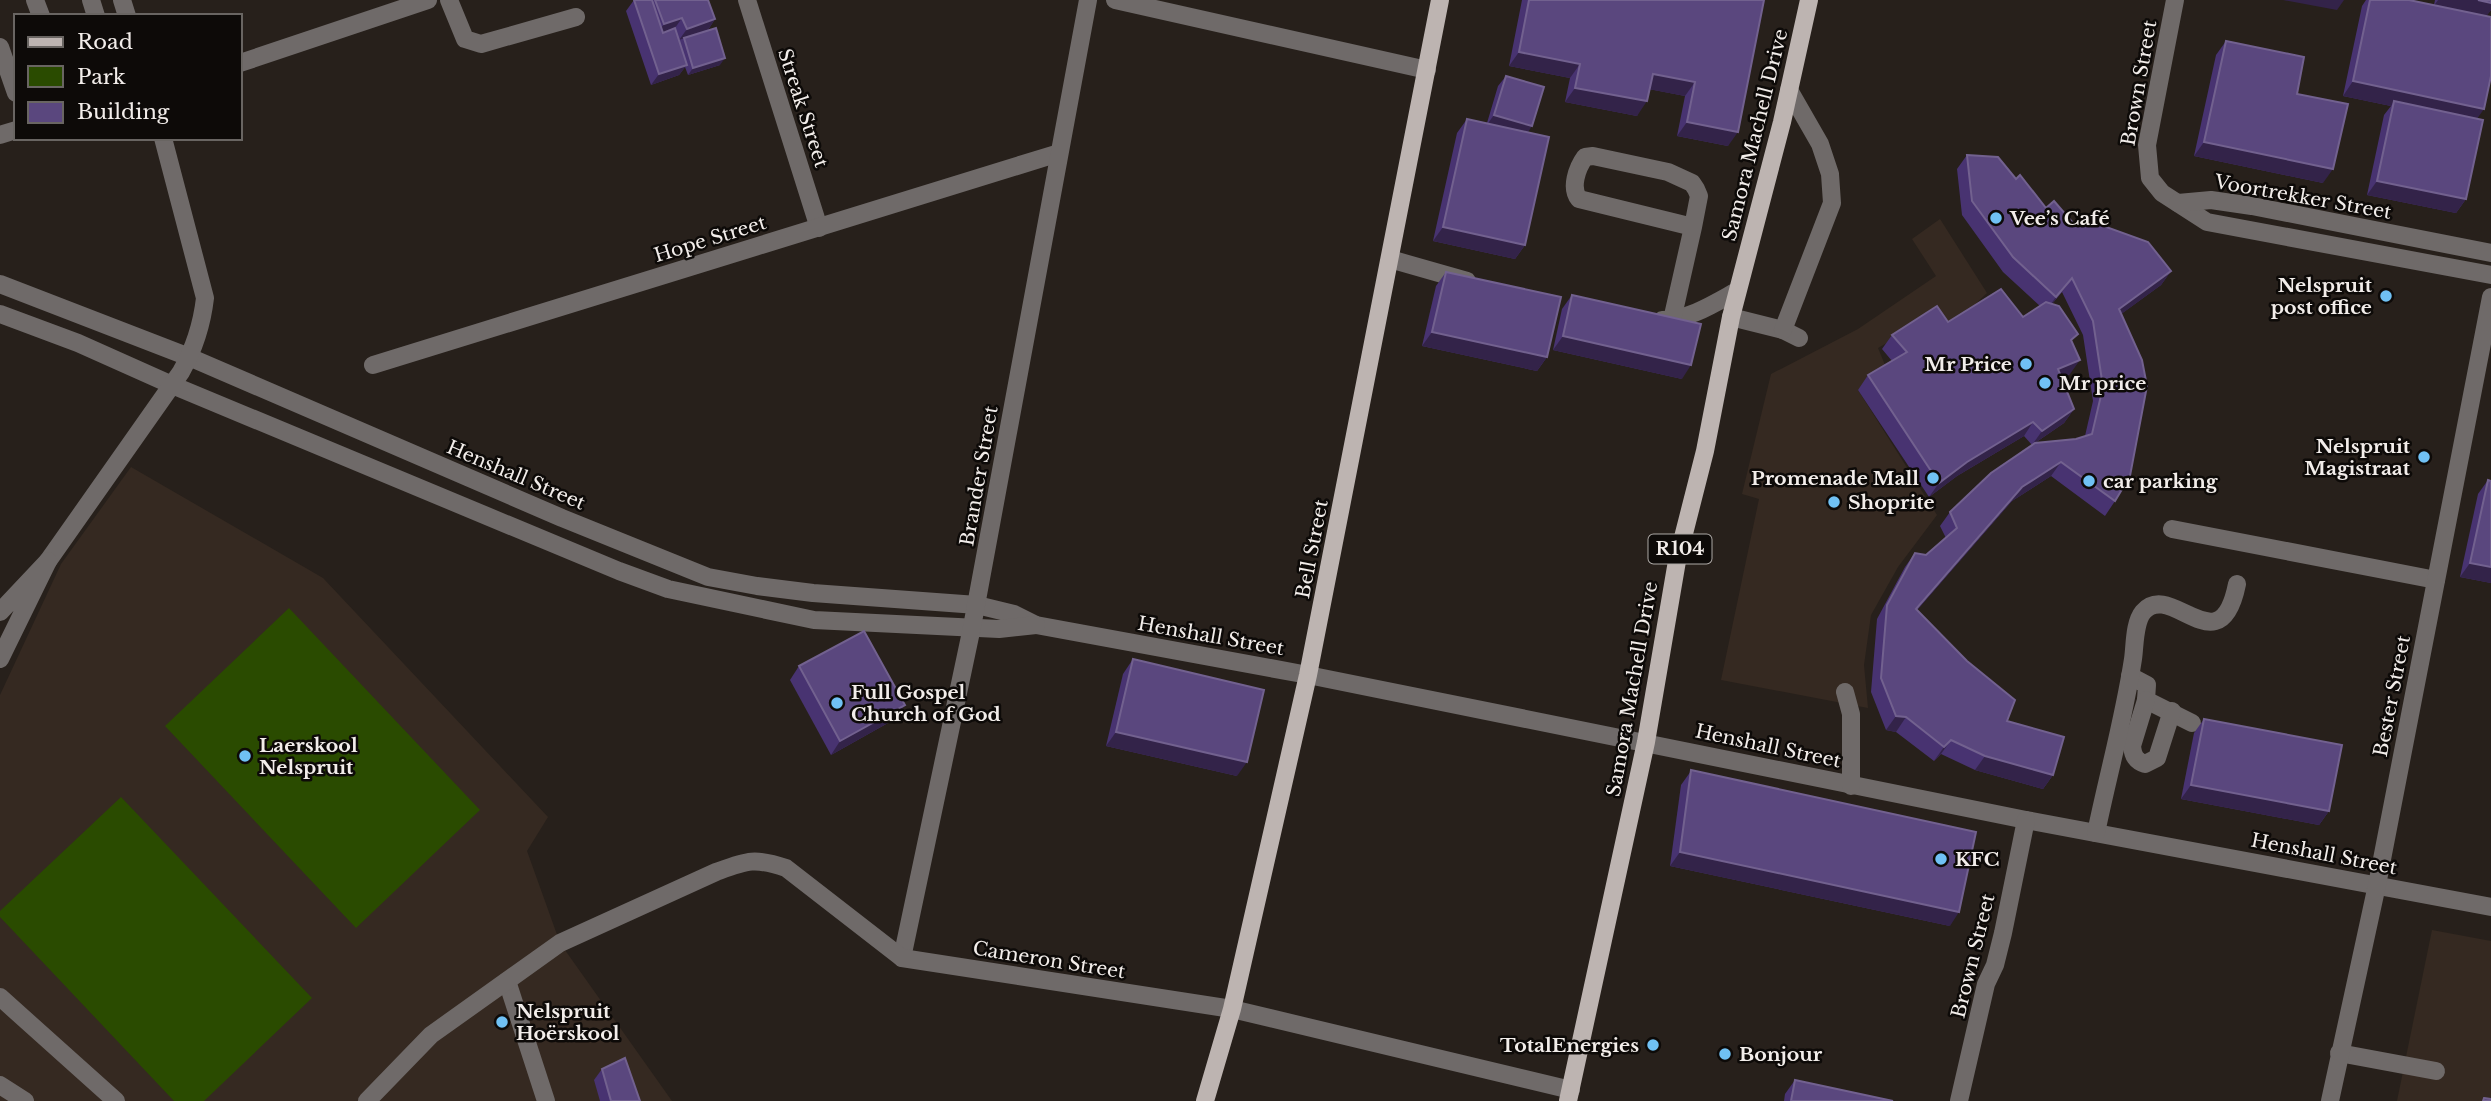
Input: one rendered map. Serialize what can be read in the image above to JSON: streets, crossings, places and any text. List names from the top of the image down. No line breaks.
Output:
{"streets":{"main road":["Samora Machell Drive","Bell Street","R104"],"street":["Brown Street","Streak Street","Voortrekker Street","Hope Street","Henshall Street","Brander Street","Bester Street","Cameron Street"]},"crossings":[["Brown Street","Voortrekker Street"],["Brown Street","Henshall Street"],["Streak Street","Hope Street"],["Samora Machell Drive","Henshall Street"],["Samora Machell Drive","Cameron Street"],["Hope Street","Brander Street"],["Henshall Street","Brander Street"],["Henshall Street","Bell Street"],["Henshall Street","Bester Street"],["Brander Street","Cameron Street"],["Bell Street","Cameron Street"]],"places":["Vee’s Café","Nelspruit post office","Mr Price","Mr price","Nelspruit Magistraat","Promenade Mall","car parking","Shoprite","Full Gospel Church of God","Laerskool Nelspruit","KFC","Nelspruit Hoërskool","TotalEnergies","Bonjour"],"legend":["Road","Park","Building"]}
